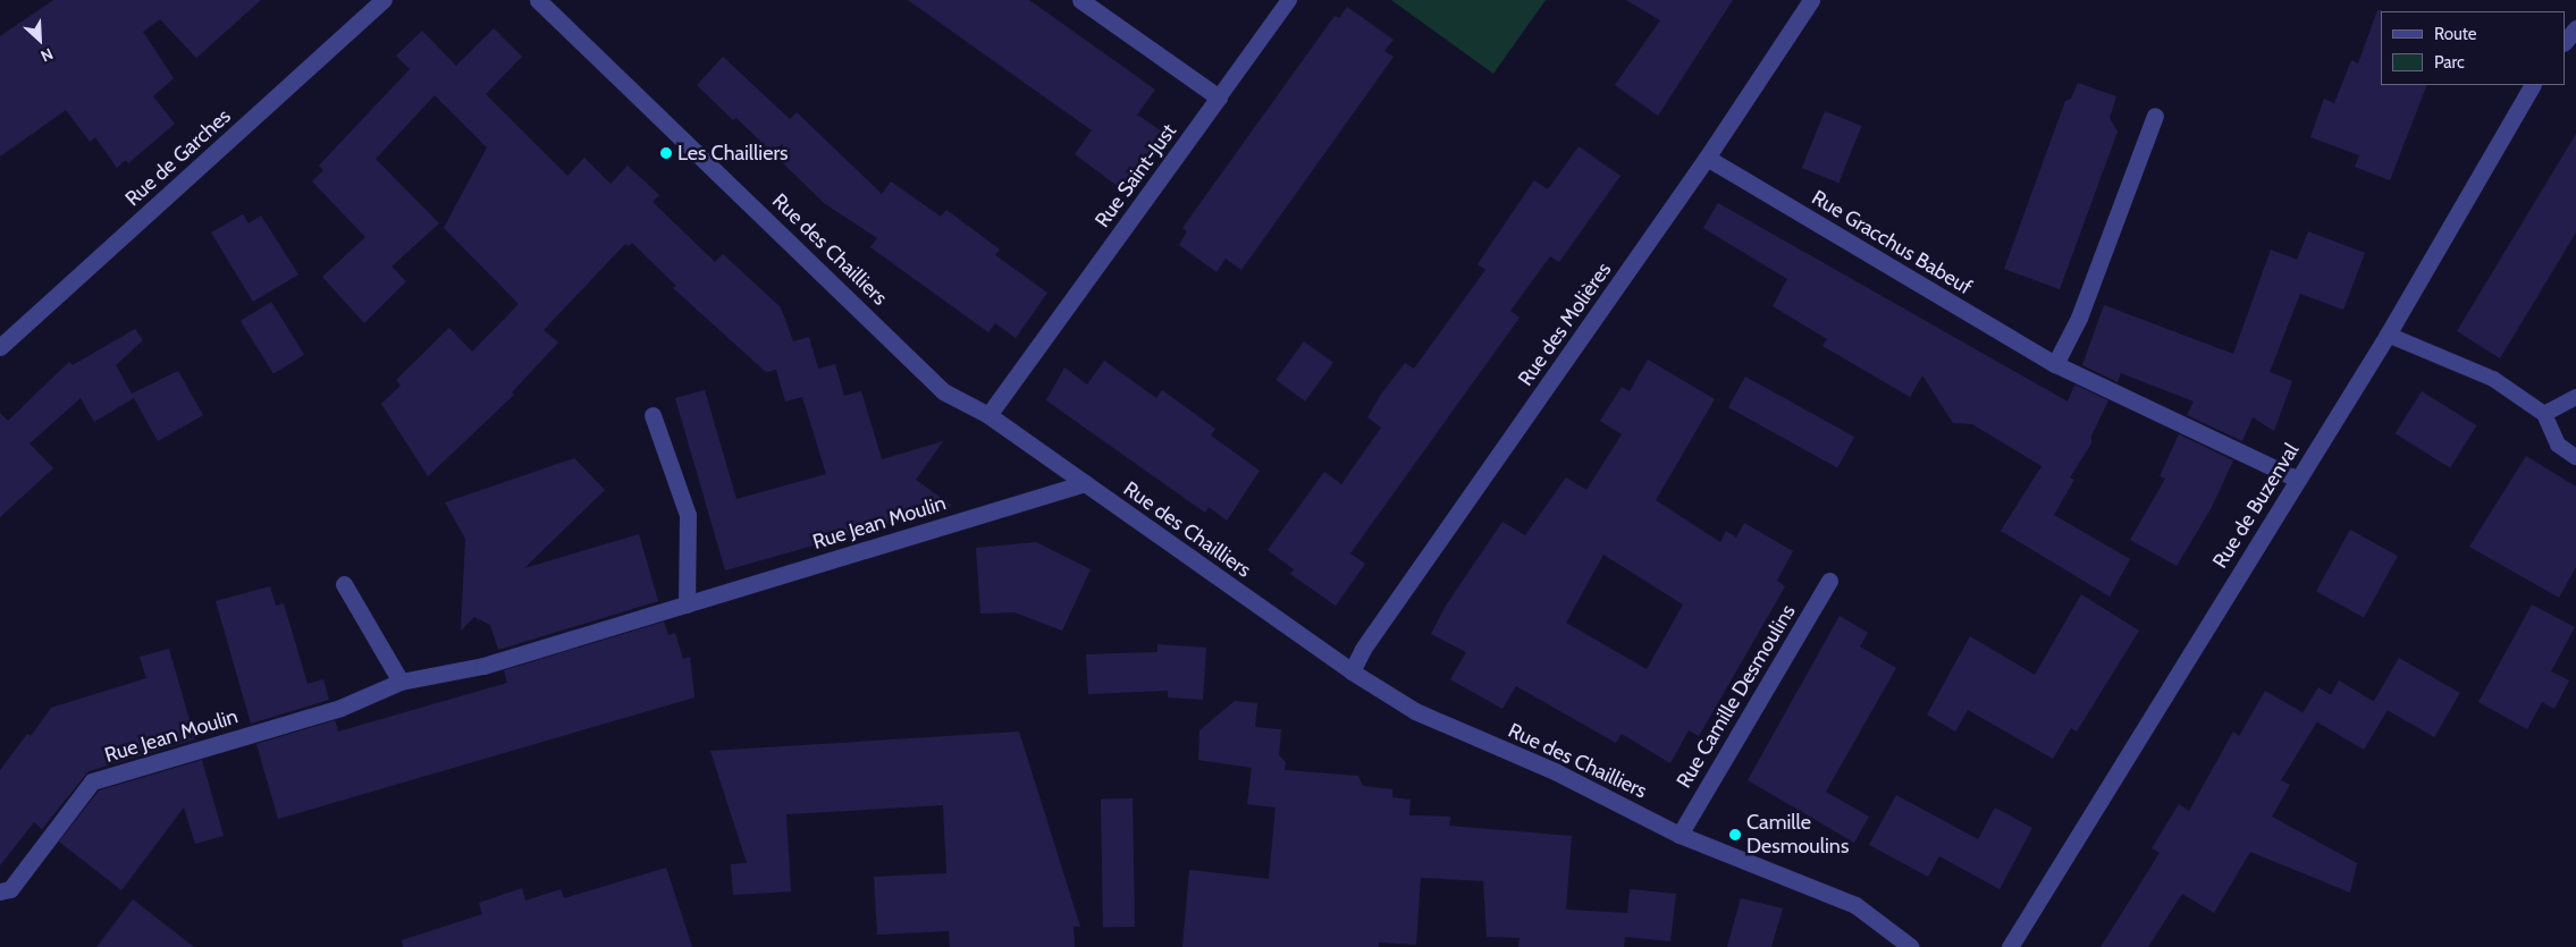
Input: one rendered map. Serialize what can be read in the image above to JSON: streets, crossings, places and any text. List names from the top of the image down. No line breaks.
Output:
{"streets":{"street":["Rue de Garches","Rue Saint-Just","Rue Gracchus Babeuf","Rue des Chailliers","Rue des Molières","Rue de Buzenval","Rue Jean Moulin","Rue Camille Desmoulins"]},"crossings":[["Rue Saint-Just","Rue des Chailliers"],["Rue Gracchus Babeuf","Rue des Molières"],["Rue Gracchus Babeuf","Rue de Buzenval"],["Rue des Chailliers","Rue des Molières"],["Rue des Chailliers","Rue Jean Moulin"],["Rue des Chailliers","Rue Camille Desmoulins"]],"places":["Les Chailliers","Camille Desmoulins"],"legend":["Route","Parc"],"north":"bottom right"}
